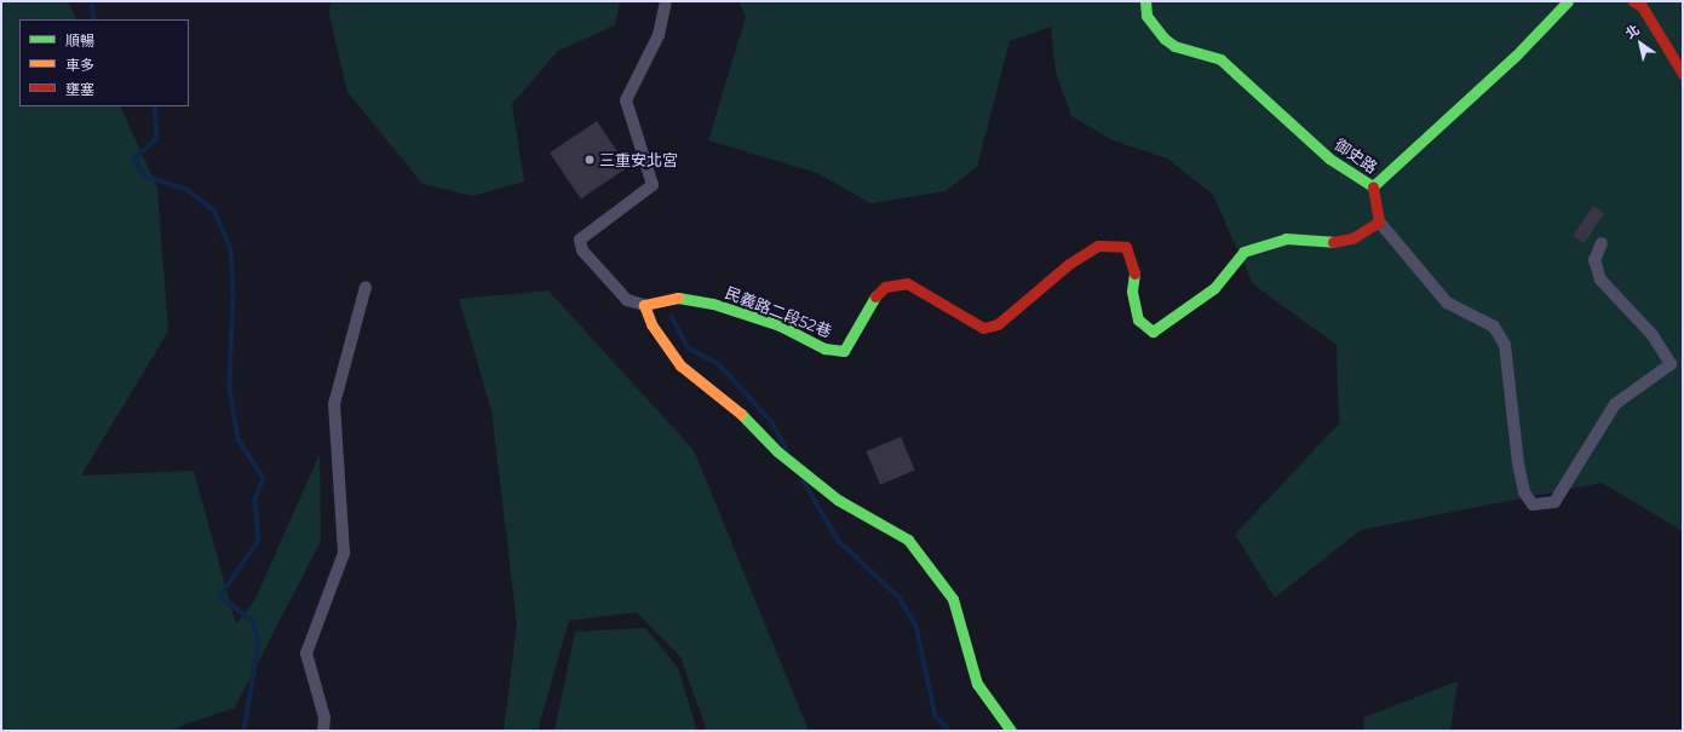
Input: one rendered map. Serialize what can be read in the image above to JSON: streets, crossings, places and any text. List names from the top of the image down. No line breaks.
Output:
{"streets":{"street":["御史路","民義路二段52巷"]},"places":["三重安北宮"],"legend":["順暢","車多","壅塞"],"north":"top left"}
